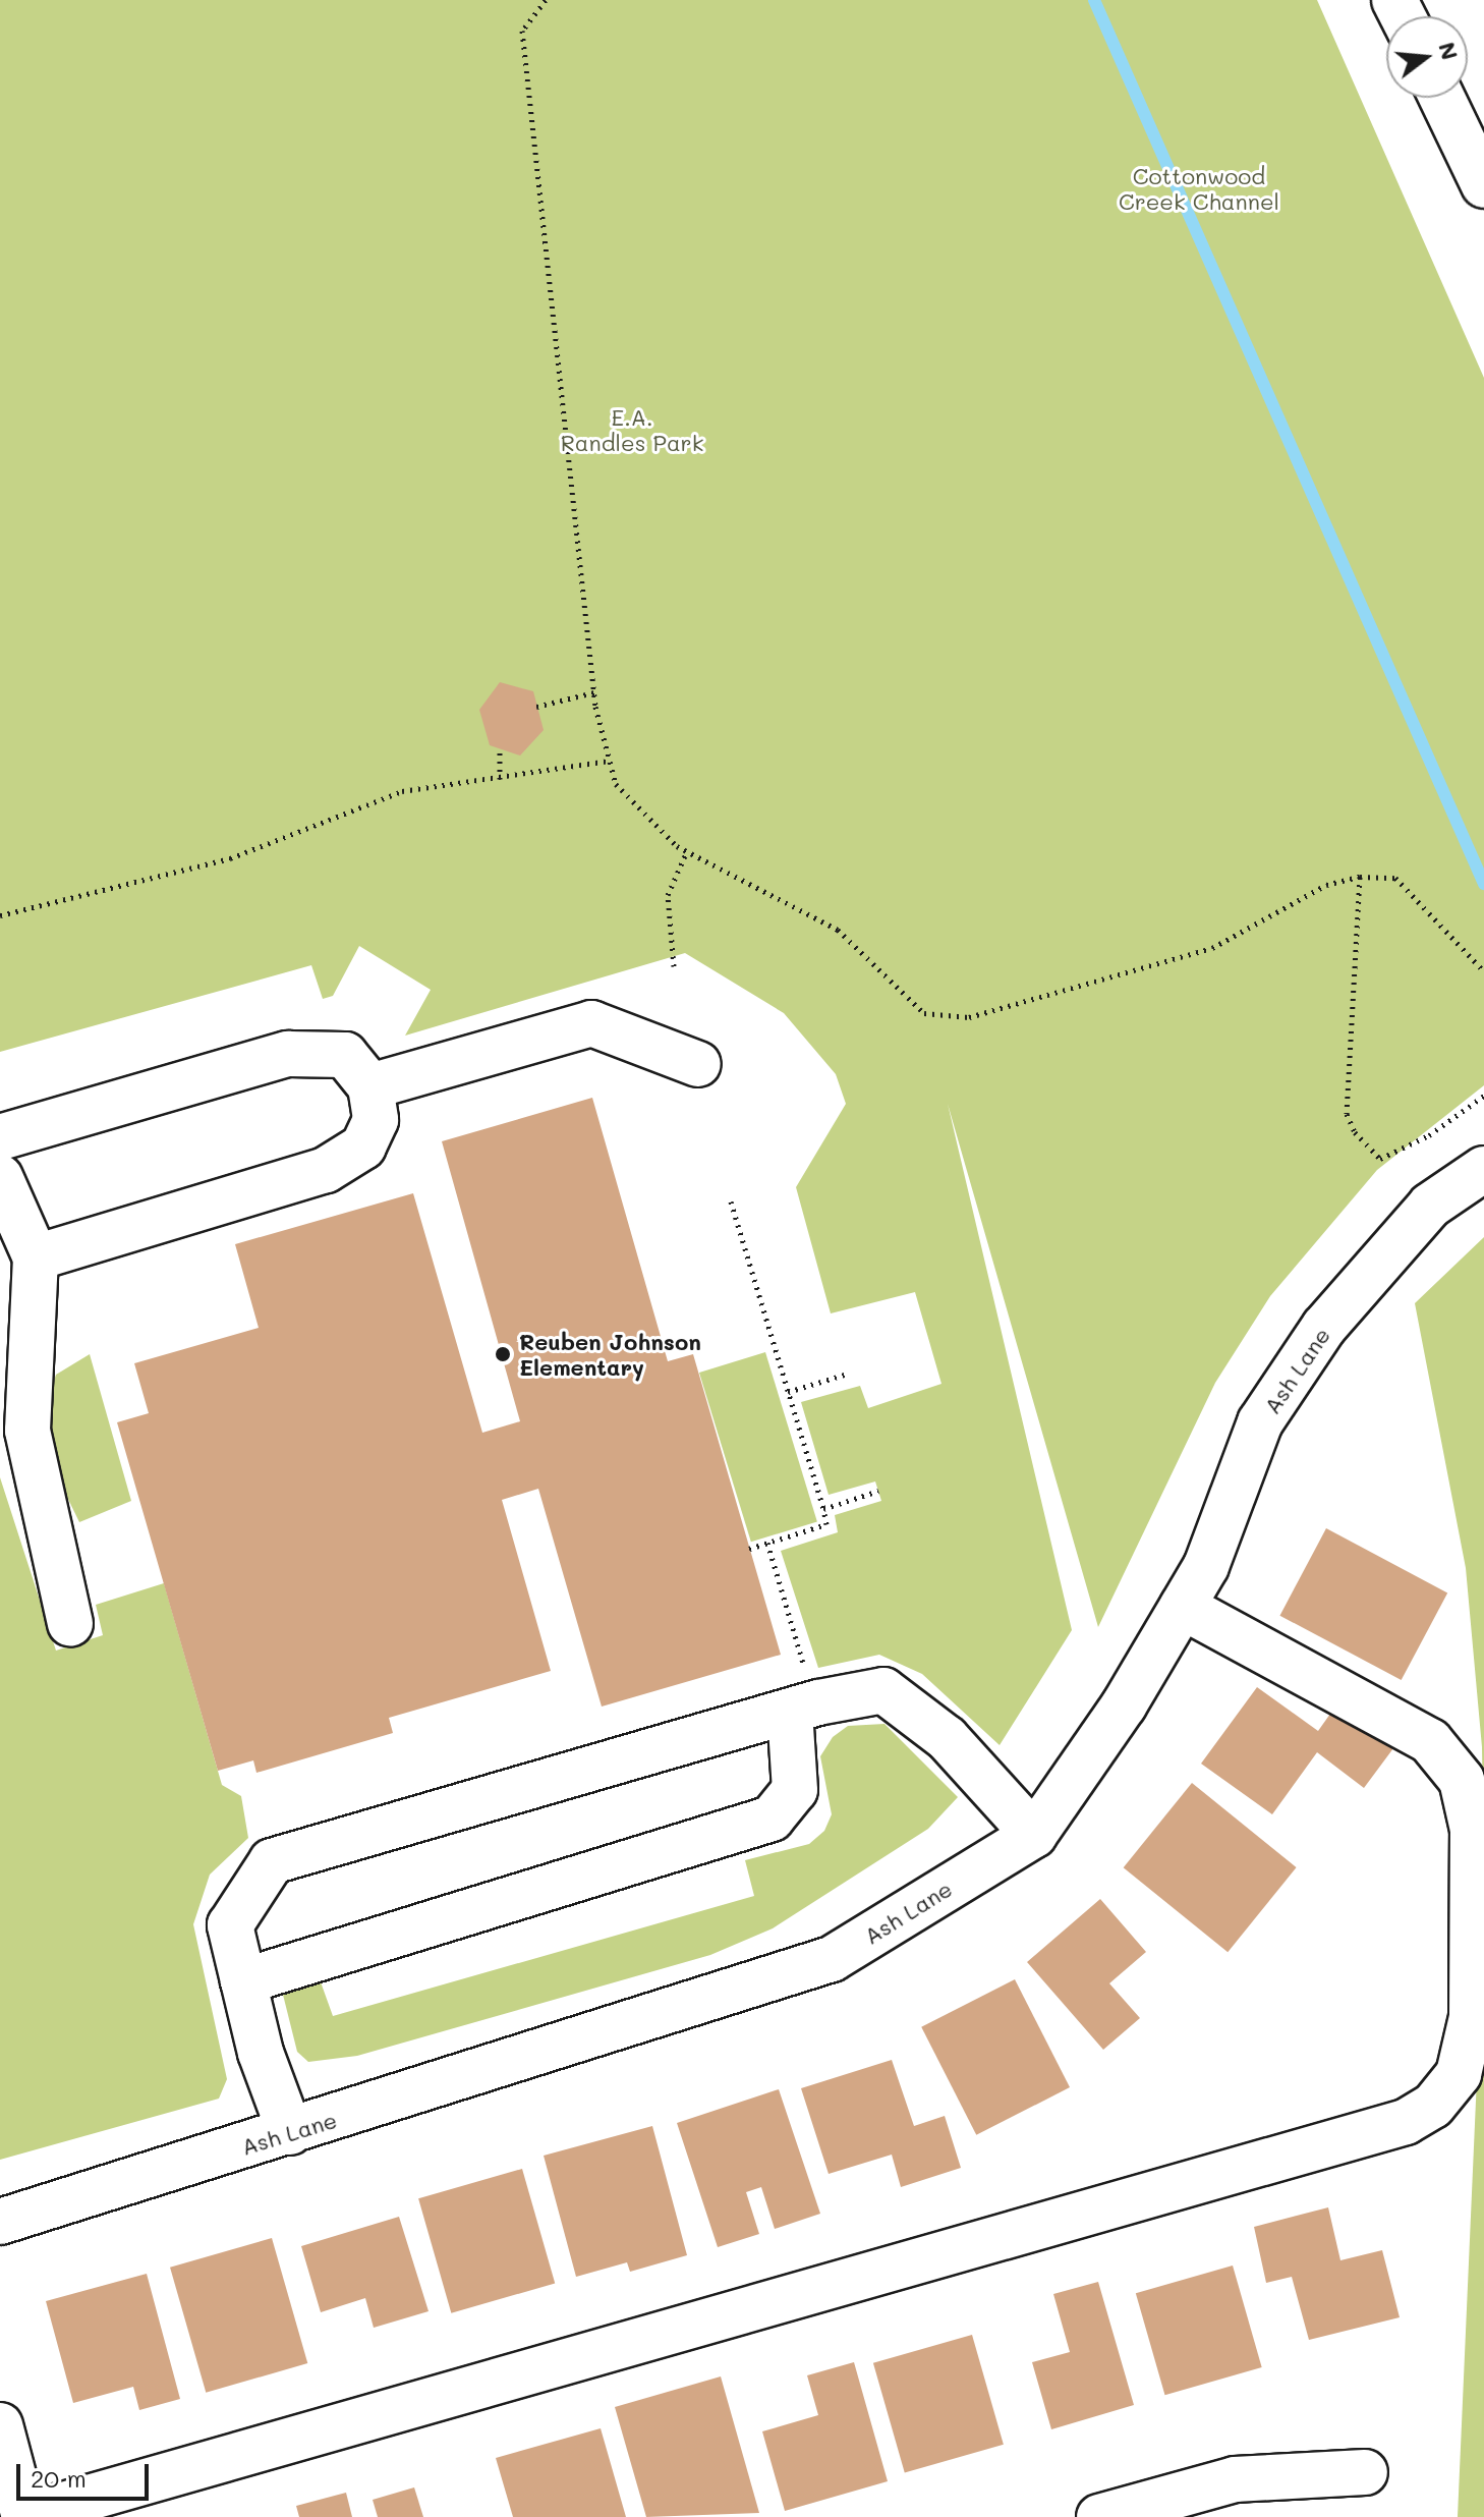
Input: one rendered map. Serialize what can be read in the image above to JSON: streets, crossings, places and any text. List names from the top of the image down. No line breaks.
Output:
{"streets":{"street":["Ash Lane"]},"parks":["Cottonwood Creek Channel","E.A. Randles Park"],"places":["Reuben Johnson Elementary"],"scale_bar":"20 m","north":"right"}
